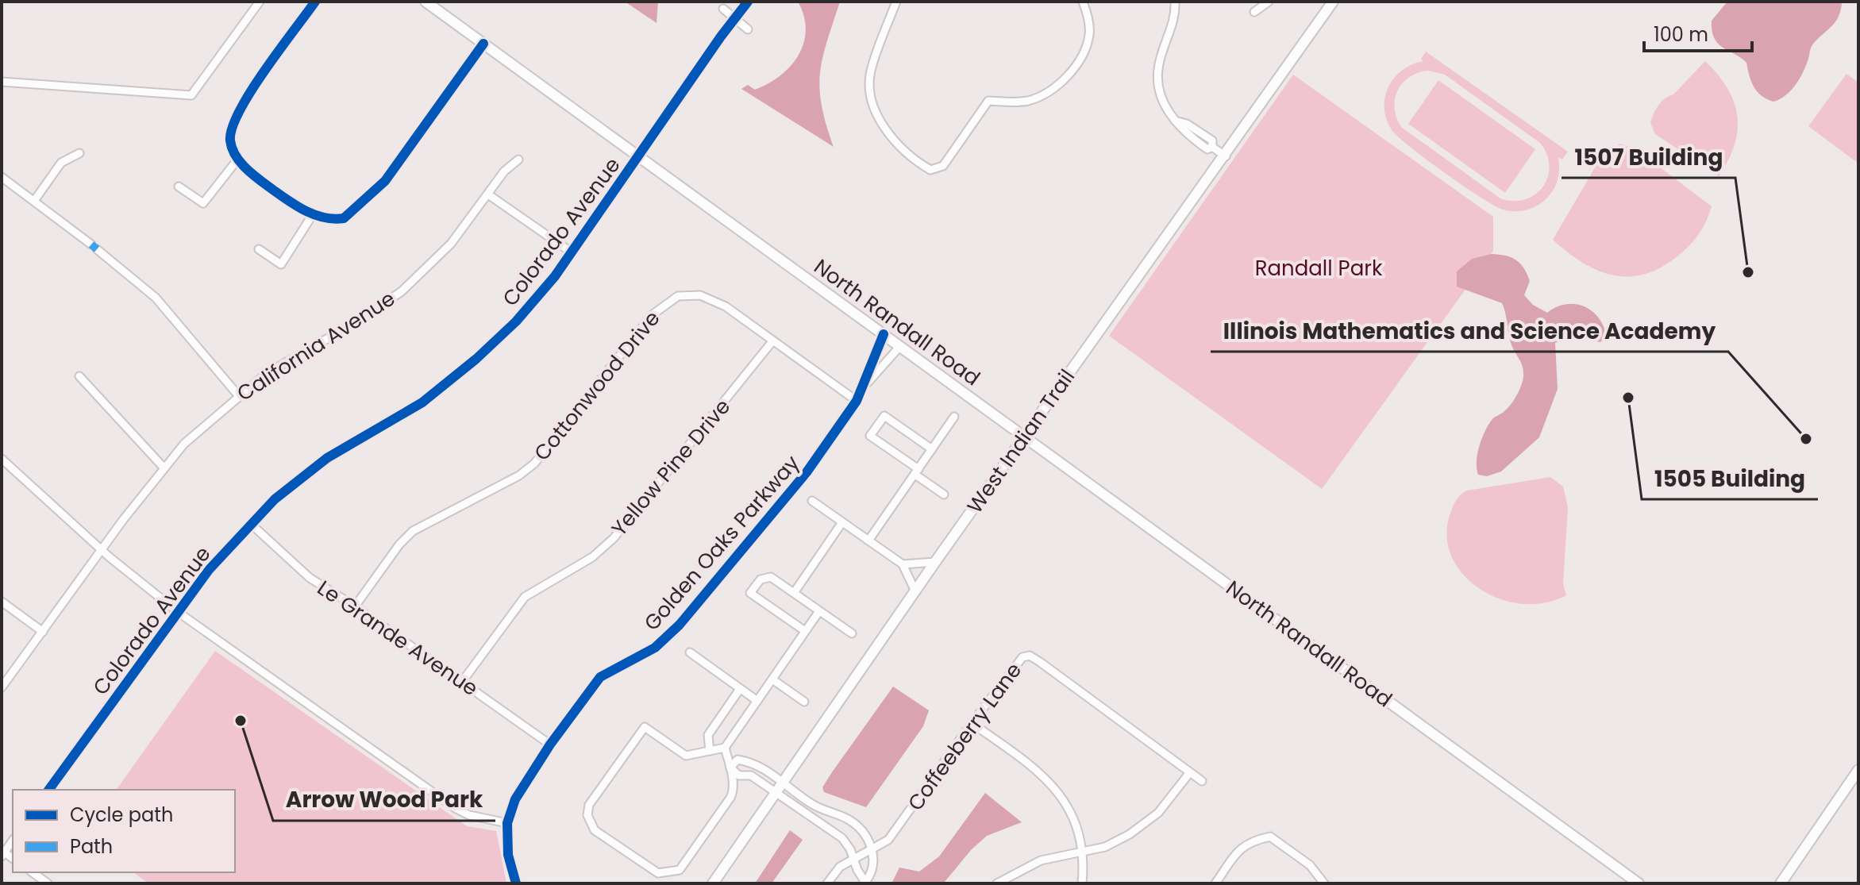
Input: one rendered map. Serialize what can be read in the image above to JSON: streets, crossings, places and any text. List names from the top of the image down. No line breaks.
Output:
{"streets":{"main road":["North Randall Road","West Indian Trail"],"street":["Colorado Avenue","California Avenue","Cottonwood Drive","Yellow Pine Drive","Golden Oaks Parkway","Le Grande Avenue","Coffeeberry Lane"]},"crossings":[["Colorado Avenue","North Randall Road"],["Colorado Avenue","Le Grande Avenue"],["North Randall Road","West Indian Trail"],["North Randall Road","Golden Oaks Parkway"],["Cottonwood Drive","Yellow Pine Drive"],["Cottonwood Drive","Golden Oaks Parkway"],["Cottonwood Drive","Le Grande Avenue"],["Yellow Pine Drive","Le Grande Avenue"],["Golden Oaks Parkway","Le Grande Avenue"]],"parks":["Randall Park"],"places":["1507 Building","1505 Building","Illinois Mathematics and Science Academy","Arrow Wood Park"],"legend":["Cycle path","Path"],"scale_bar":"100 m"}
